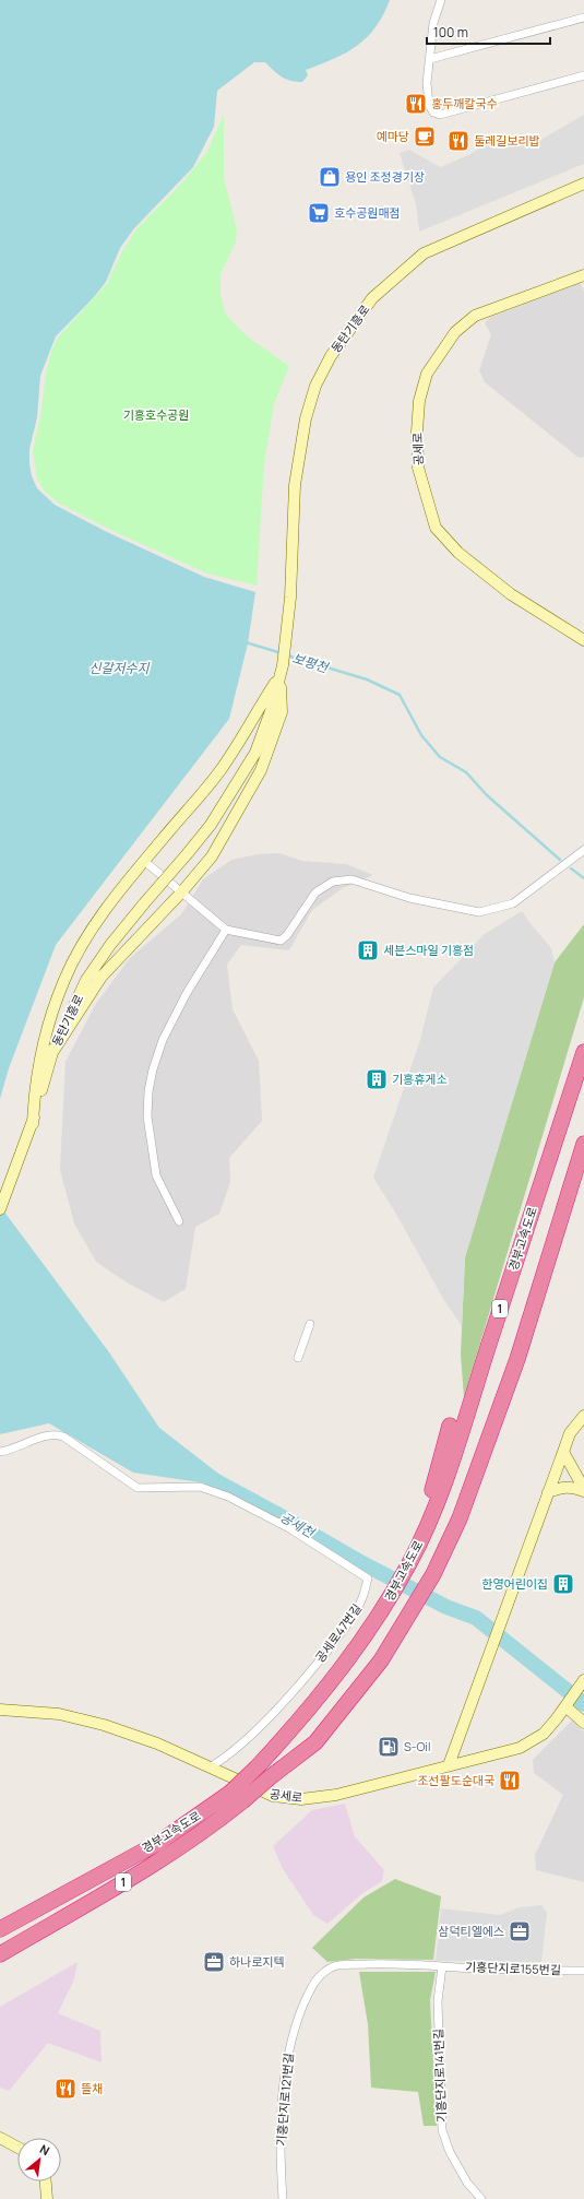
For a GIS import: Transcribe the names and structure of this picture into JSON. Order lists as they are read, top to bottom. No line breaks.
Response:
{"streets":{"highway":["경부고속도로","1"],"main road":["동탄기흥로","공세로"],"street":["공세로47번길","기흥단지로155번길","기흥단지로141번길","기흥단지로121번길"]},"crossings":[["공세로","공세로47번길"],["기흥단지로155번길","기흥단지로141번길"],["기흥단지로155번길","기흥단지로121번길"],["기흥단지로141번길","기흥단지로121번길"]],"water":["보평천","신갈저수지","공세천"],"parks":["기흥호수공원"],"places":{"restaurant":["홍두깨칼국수","둘레길보리밥","조선팔도순대국","뜰채"],"cafe":["예마당"],"shop":["용인 조정경기장"],"supermarket":["호수공원매점"],"building":["세븐스마일 기흥점","기흥휴게소","한영어린이집"],"fuel station":["S-Oil"],"office":["삼덕티엘에스","하나로지텍"]},"scale_bar":"100 m","north":"top right"}
